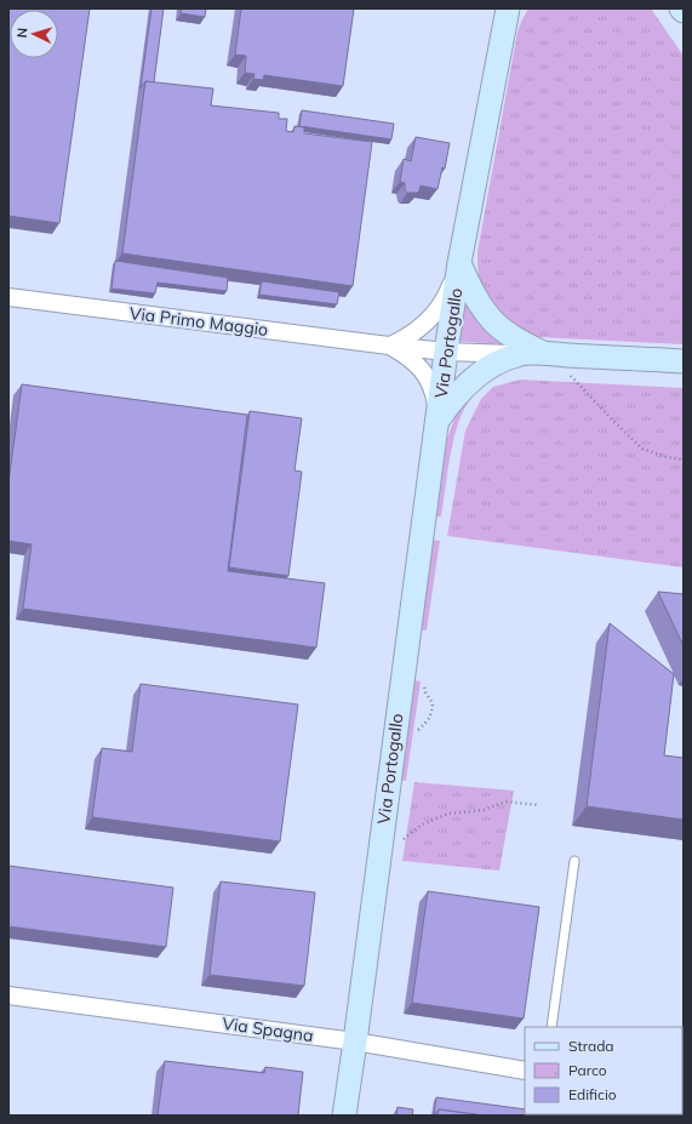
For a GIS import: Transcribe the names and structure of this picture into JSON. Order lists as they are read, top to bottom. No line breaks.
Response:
{"streets":{"main road":["Via Portogallo"],"street":["Via Primo Maggio","Via Spagna"]},"crossings":[["Via Primo Maggio","Via Portogallo"],["Via Portogallo","Via Spagna"]],"legend":["Strada","Parco","Edificio"],"north":"left"}
